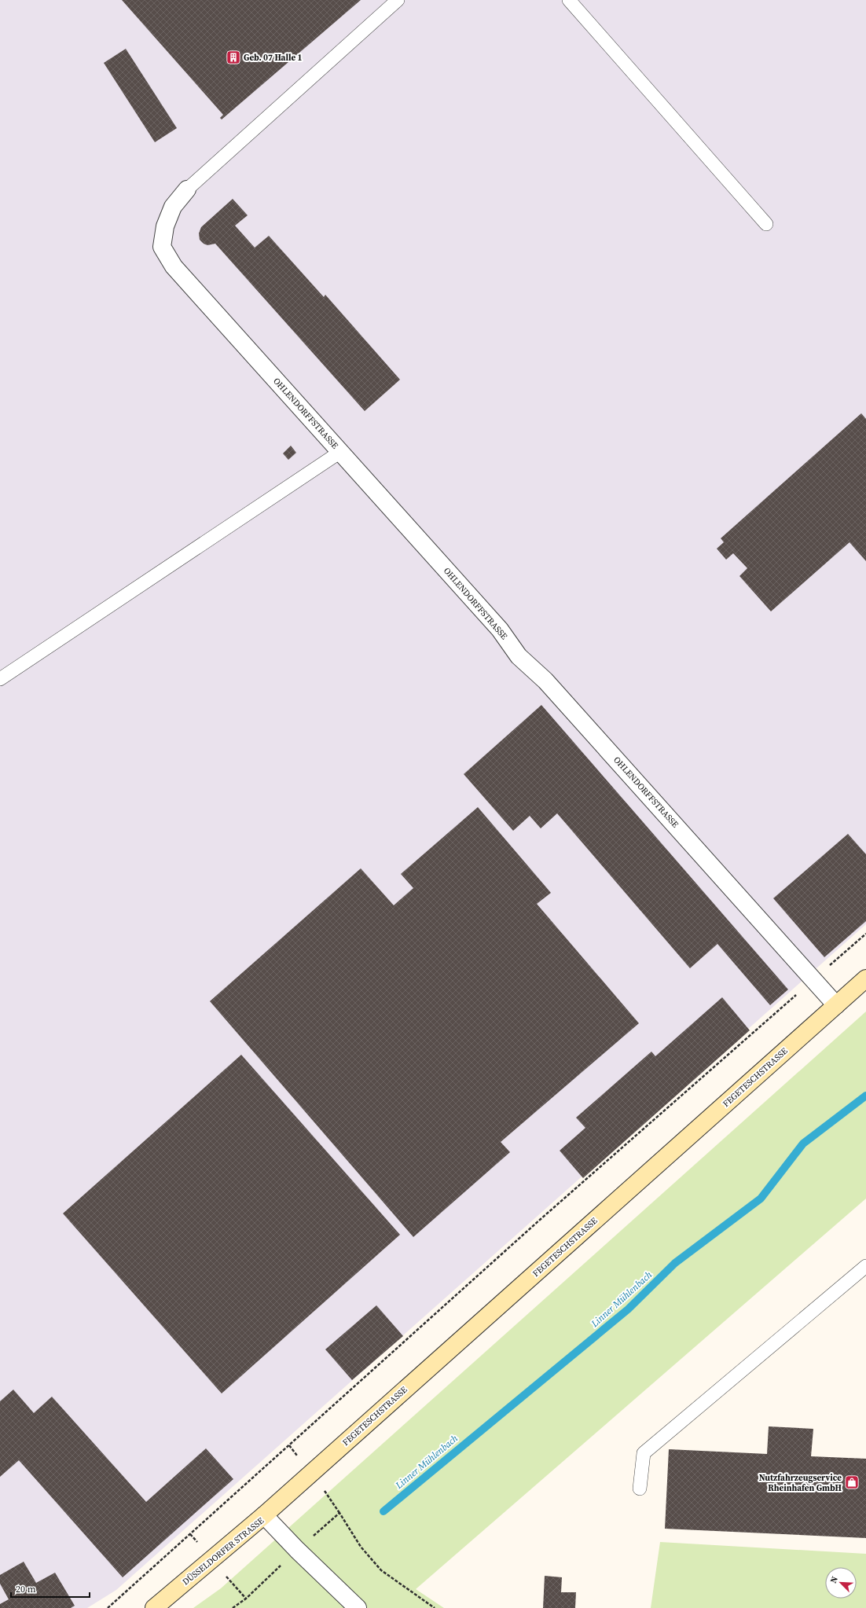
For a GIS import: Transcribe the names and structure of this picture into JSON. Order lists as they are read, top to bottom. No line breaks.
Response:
{"streets":{"main road":["FEGETESCHSTRASSE","DÜSSELDORFER STRASSE"],"street":["OHLENDORFFSTRASSE"]},"crossings":[["OHLENDORFFSTRASSE","FEGETESCHSTRASSE"],["FEGETESCHSTRASSE","DÜSSELDORFER STRASSE"]],"water":["Linner Mühlenbach"],"places":{"building":["Geb. 07 Halle 1"],"shop":["Nutzfahrzeugservice Rheinhafen GmbH"]},"scale_bar":"20 m","north":"top left"}
